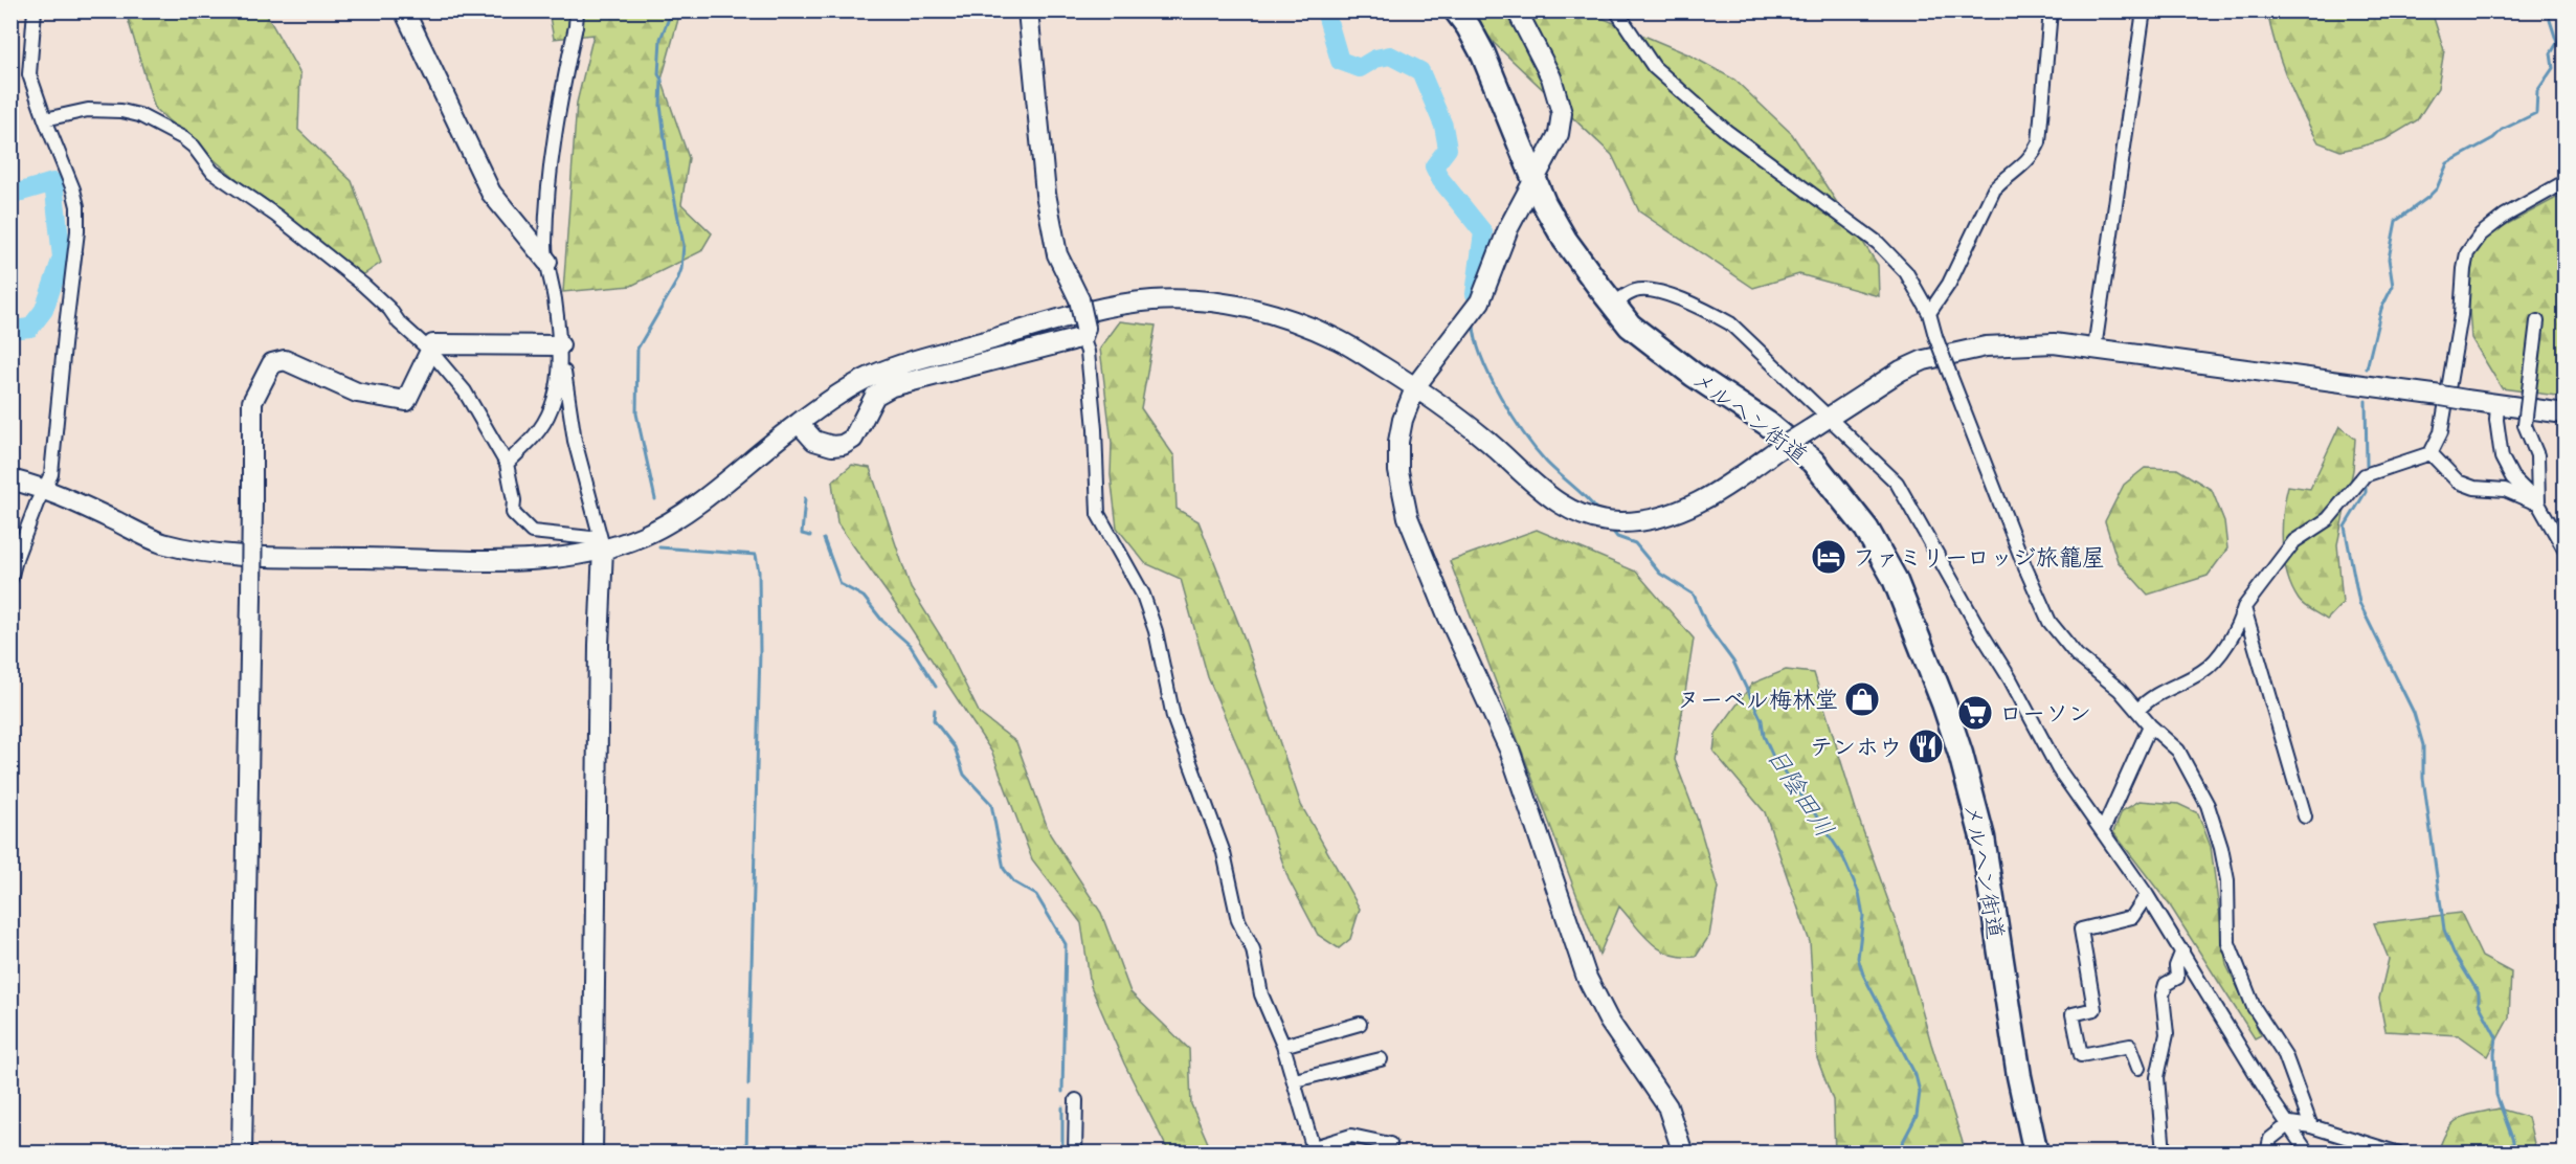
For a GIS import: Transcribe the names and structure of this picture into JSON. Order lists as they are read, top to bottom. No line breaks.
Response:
{"streets":{"highway":["メルヘン街道"]},"water":["日陰田川"],"places":{"hotel":["ファミリーロッジ旅籠屋"],"shop":["ヌーベル梅林堂"],"supermarket":["ローソン"],"restaurant":["テンホウ"]}}
